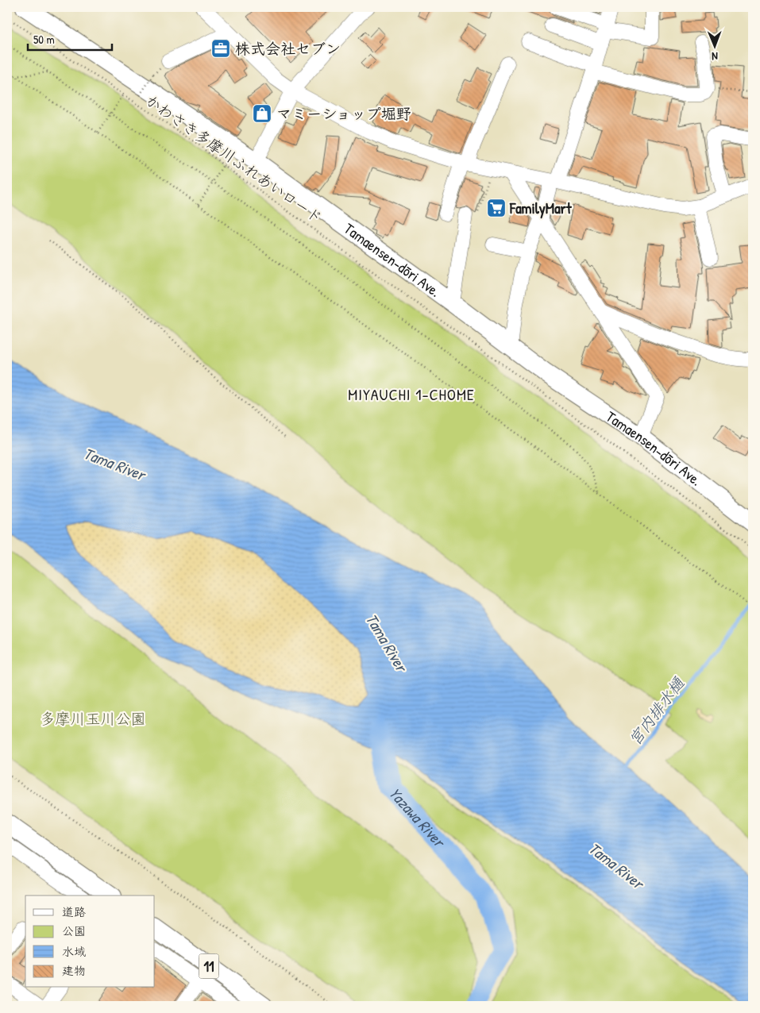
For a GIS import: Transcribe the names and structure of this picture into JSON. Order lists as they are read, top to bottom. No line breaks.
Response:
{"streets":{"main road":["Tamaensen-dōri Ave.","11"],"path":["かわさき多摩川ふれあいロード"]},"districts":["MIYAUCHI 1-CHOME"],"water":["Tama River","宮内排水樋","Yazawa River"],"parks":["多摩川玉川公園"],"places":{"office":["株式会社セブン"],"shop":["マミーショップ堀野"],"supermarket":["FamilyMart"]},"legend":["道路","公園","水域","建物"],"scale_bar":"50 m","north":"bottom"}
